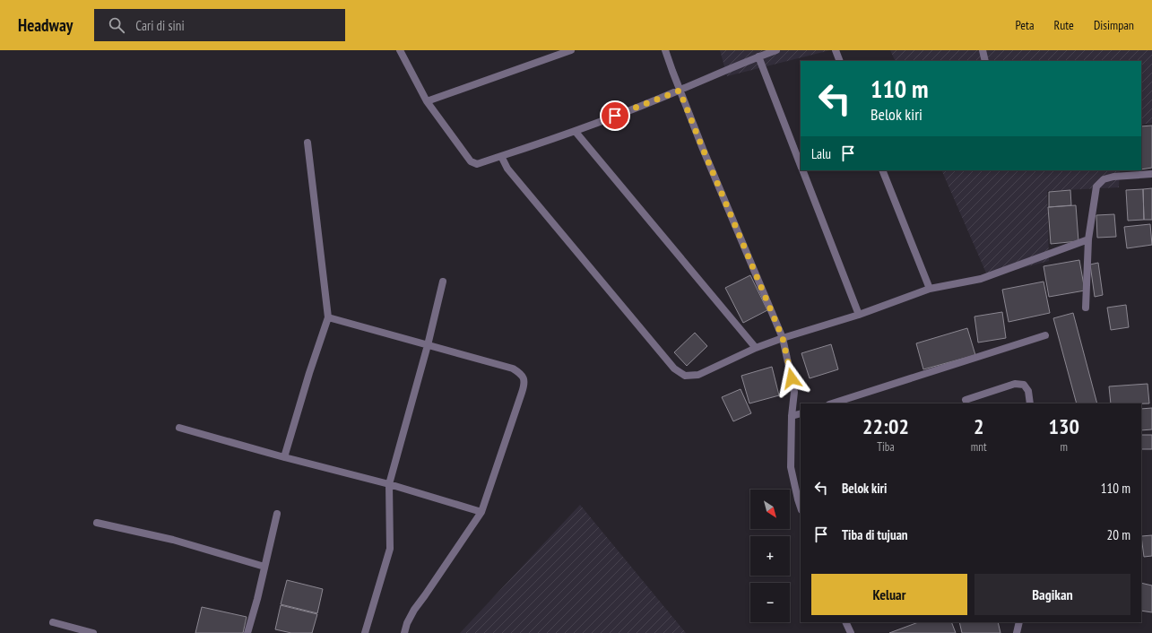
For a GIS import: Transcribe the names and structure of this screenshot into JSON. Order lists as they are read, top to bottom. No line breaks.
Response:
{"north":"bottom right","page":{"header":"Headway","search":"Cari di sini","nav":["Peta","Rute","Disimpan"],"turn":["110 m","Belok kiri"],"then":"Lalu","eta":["22:02","Tiba","2","mnt","130","m"],"list":[{"name":"Belok kiri","value":"110 m"},{"name":"Tiba di tujuan","value":"20 m"}],"map_buttons":["+","−"],"buttons":["Keluar","Bagikan"]}}
